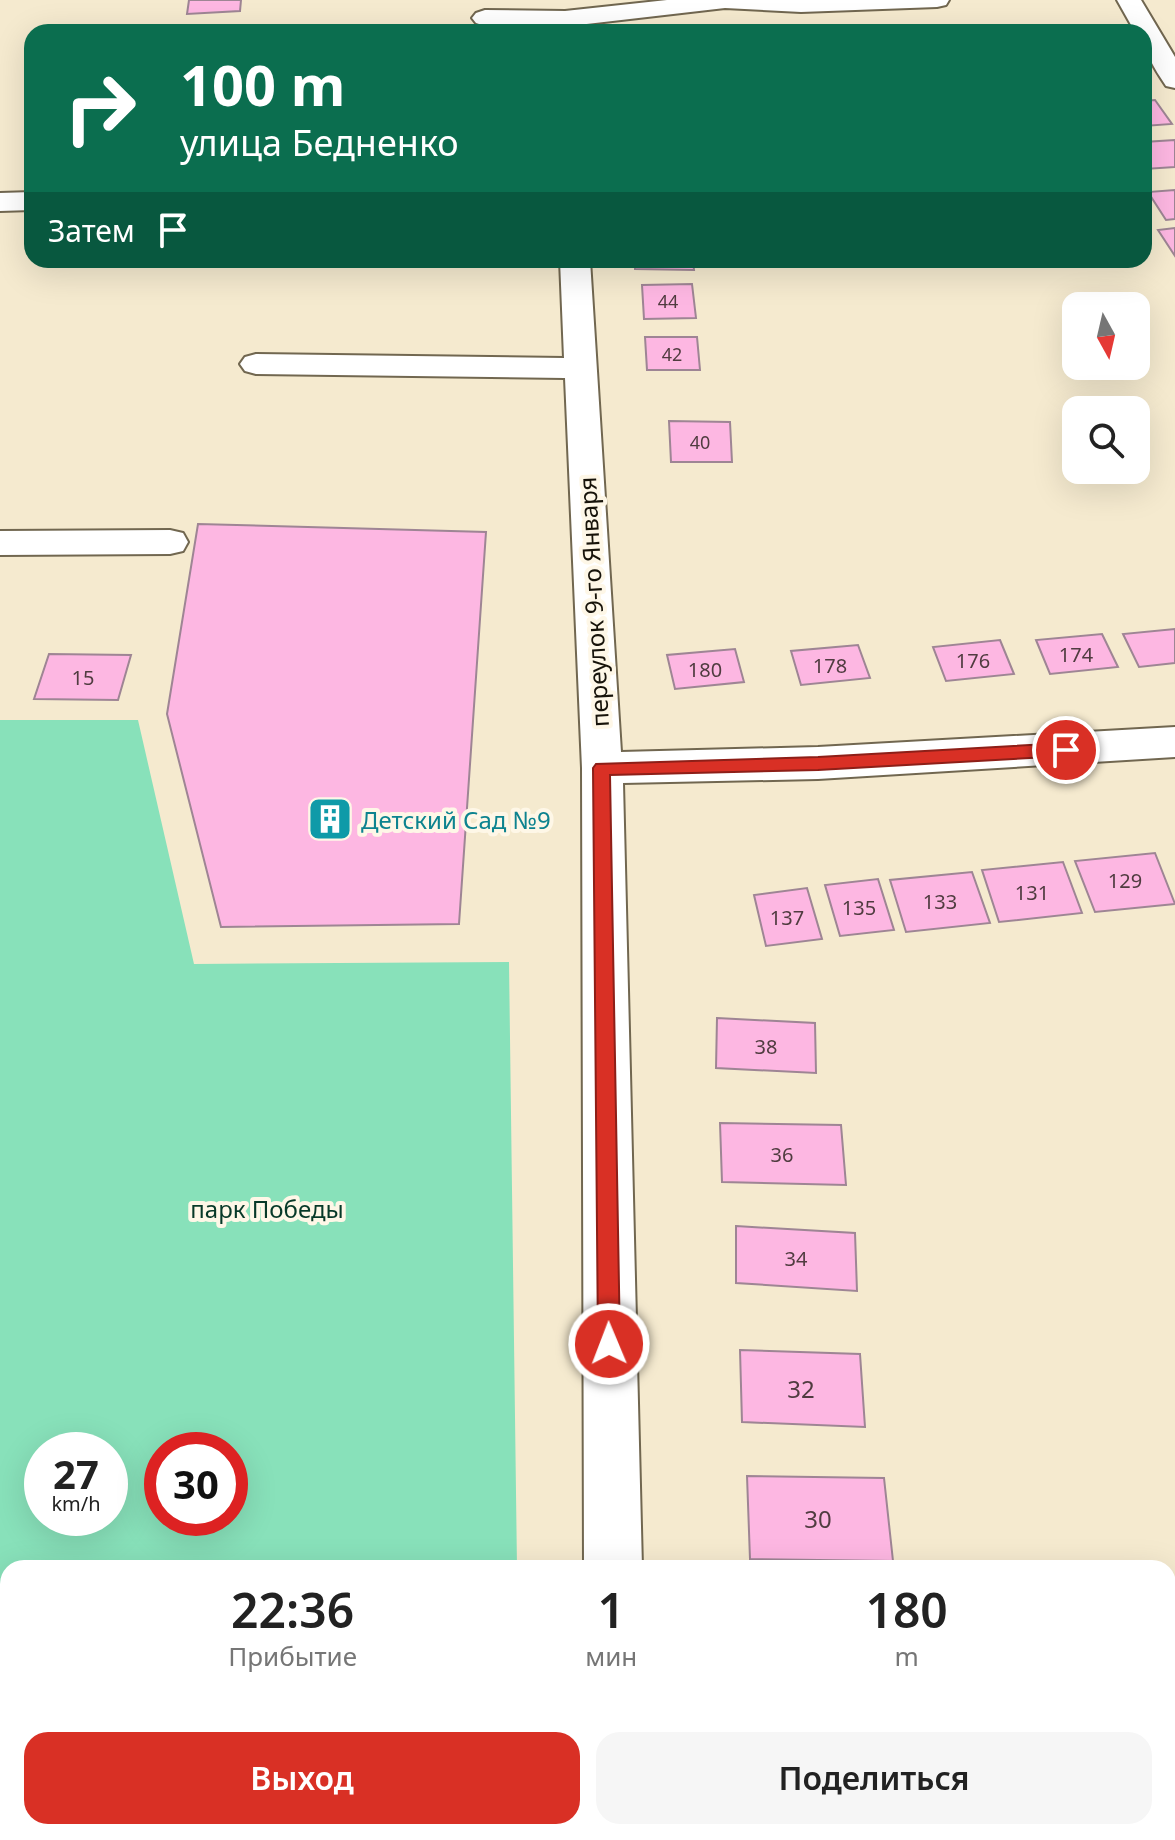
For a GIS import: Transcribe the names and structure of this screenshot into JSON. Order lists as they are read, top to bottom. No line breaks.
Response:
{"streets":{"street":["переулок 9-го Января"]},"parks":["парк Победы"],"places":{"building":["Детский Сад №9"]},"house_numbers":["44","42","40","174","176","178","180","15","129","131","133","135","137","38","36","34","32","30"],"north":"bottom","page":{"turn":["100 m","улица Бедненко"],"then":"Затем","speed":"27 km/h","limit":"30","eta":["22:36","Прибытие","1","мин","180","m"],"buttons":["Выход","Поделиться"]}}
